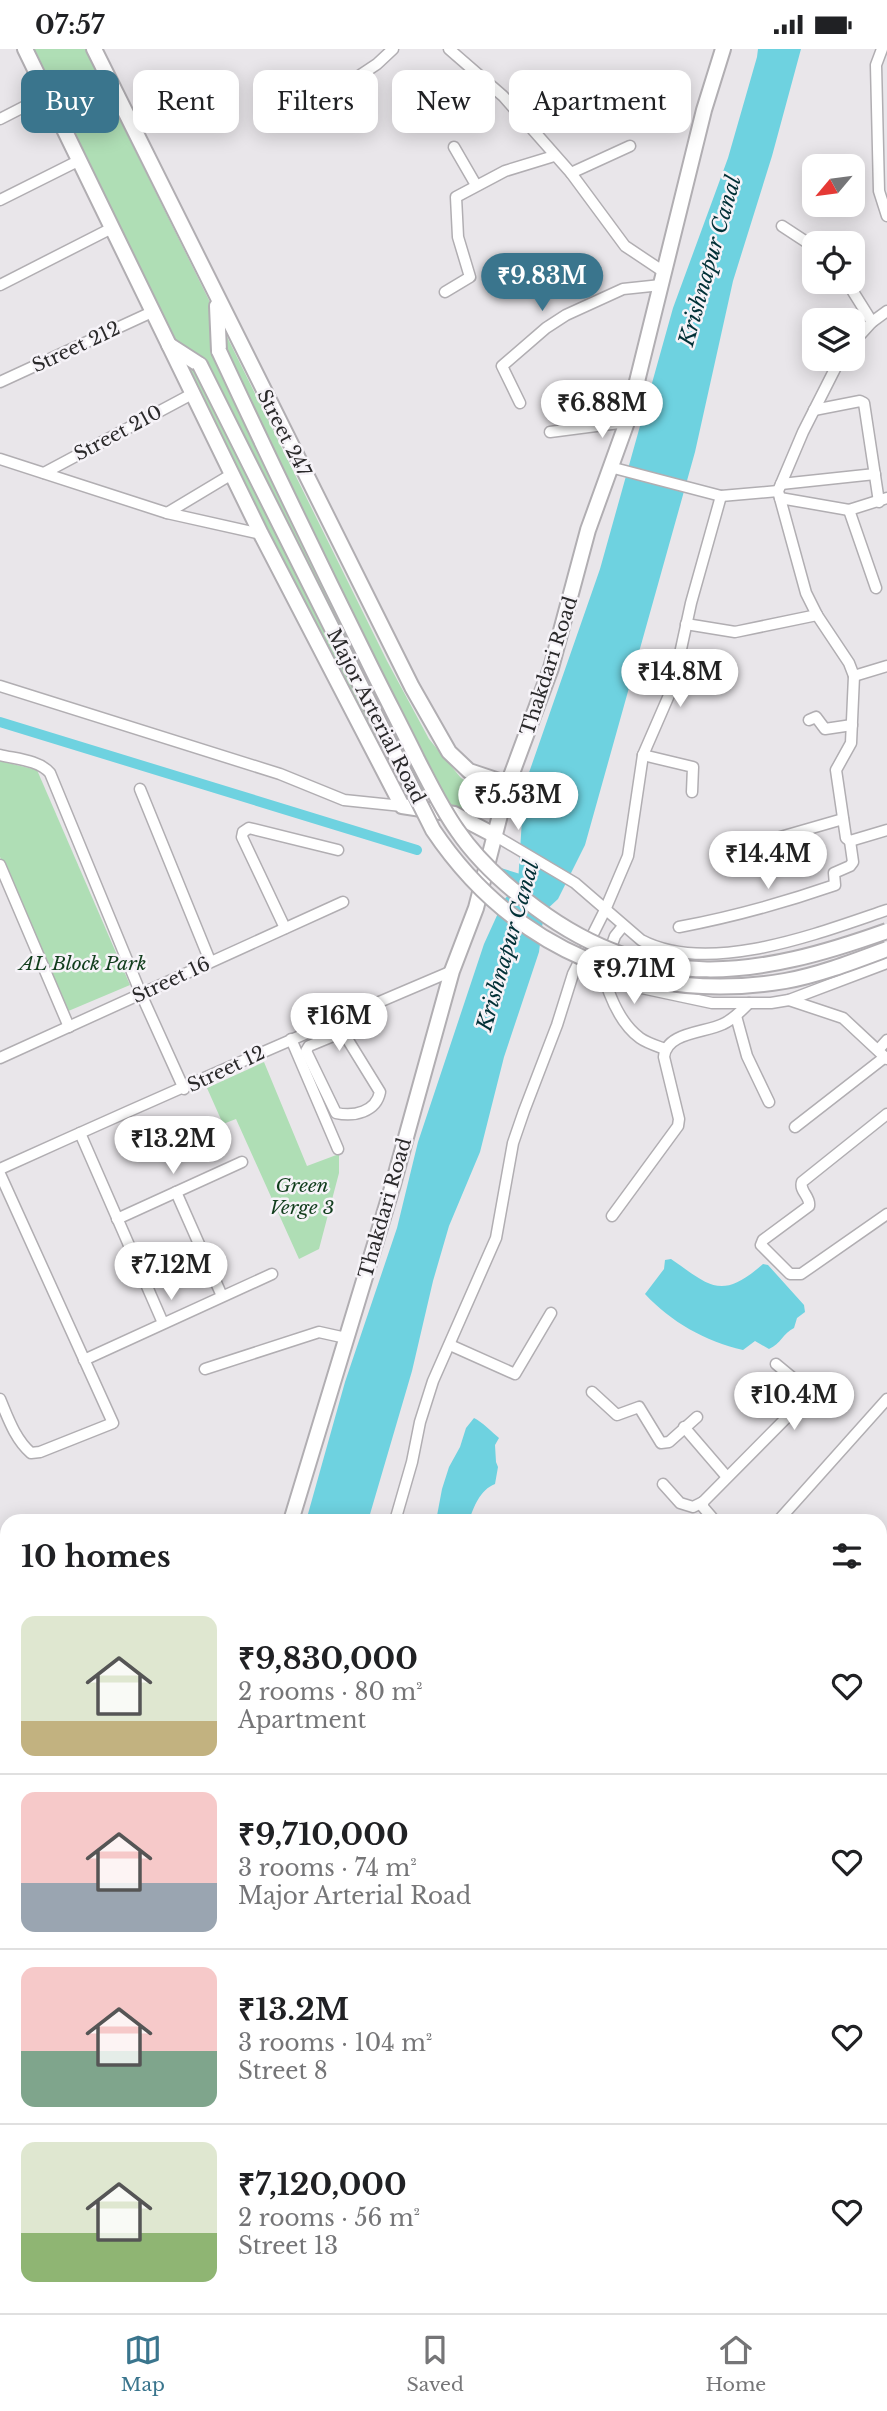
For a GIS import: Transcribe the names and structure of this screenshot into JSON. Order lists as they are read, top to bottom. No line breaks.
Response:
{"streets":{"street":["Street 212","Street 210","Street 247","Thakdari Road","Major Arterial Road","Street 16","Street 12"]},"crossings":[["Street 247","Thakdari Road"],["Street 247","Major Arterial Road"],["Thakdari Road","Street 12"]],"water":["Krishnapur Canal"],"parks":["AL Block Park","Green Verge 3"],"north":"bottom left","page":{"status":"07:57","chip":["Buy","Rent","Filters","New","Apartment"],"price":["₹9.83M","₹6.88M","₹14.8M","₹5.53M","₹14.4M","₹9.71M","₹16M","₹13.2M","₹7.12M","₹10.4M"],"heading":"10 homes","list":[{"name":"₹9,830,000","note":"2 rooms · 80 m² · Apartment"},{"name":"₹9,710,000","note":"3 rooms · 74 m² · Major Arterial Road"},{"name":"₹13.2M","note":"3 rooms · 104 m² · Street 8"},{"name":"₹7,120,000","note":"2 rooms · 56 m² · Street 13"}],"tabs":["Map","Saved","Home"]}}
